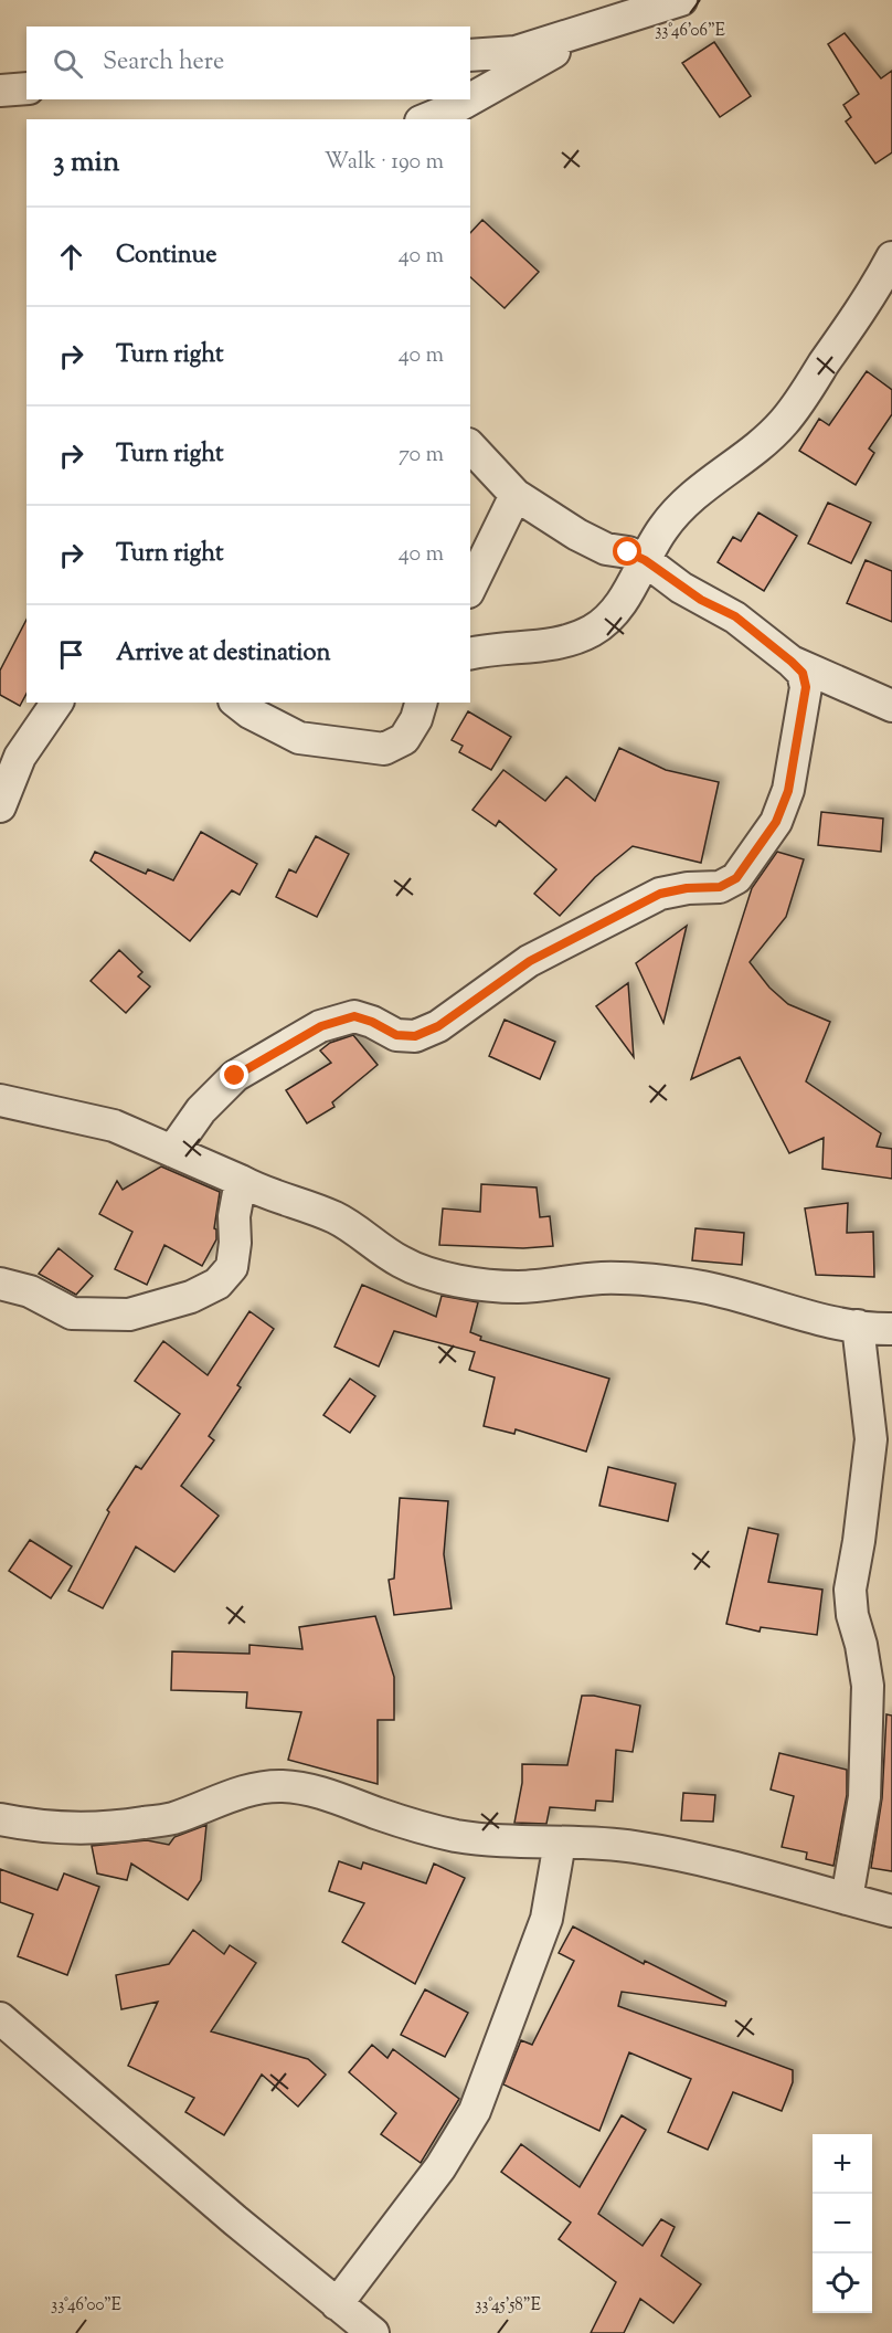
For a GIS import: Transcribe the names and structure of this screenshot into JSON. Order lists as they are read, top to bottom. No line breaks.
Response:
{"page":{"search":"Search here","heading":["3 min","Walk · 190 m"],"list":[["Continue","40 m"],["Turn right","40 m"],["Turn right","70 m"],["Turn right","40 m"],"Arrive at destination"],"map_buttons":["+","−"]},"coordinates":["33°46'06\"E","33°46'00\"E","33°45'58\"E"]}
